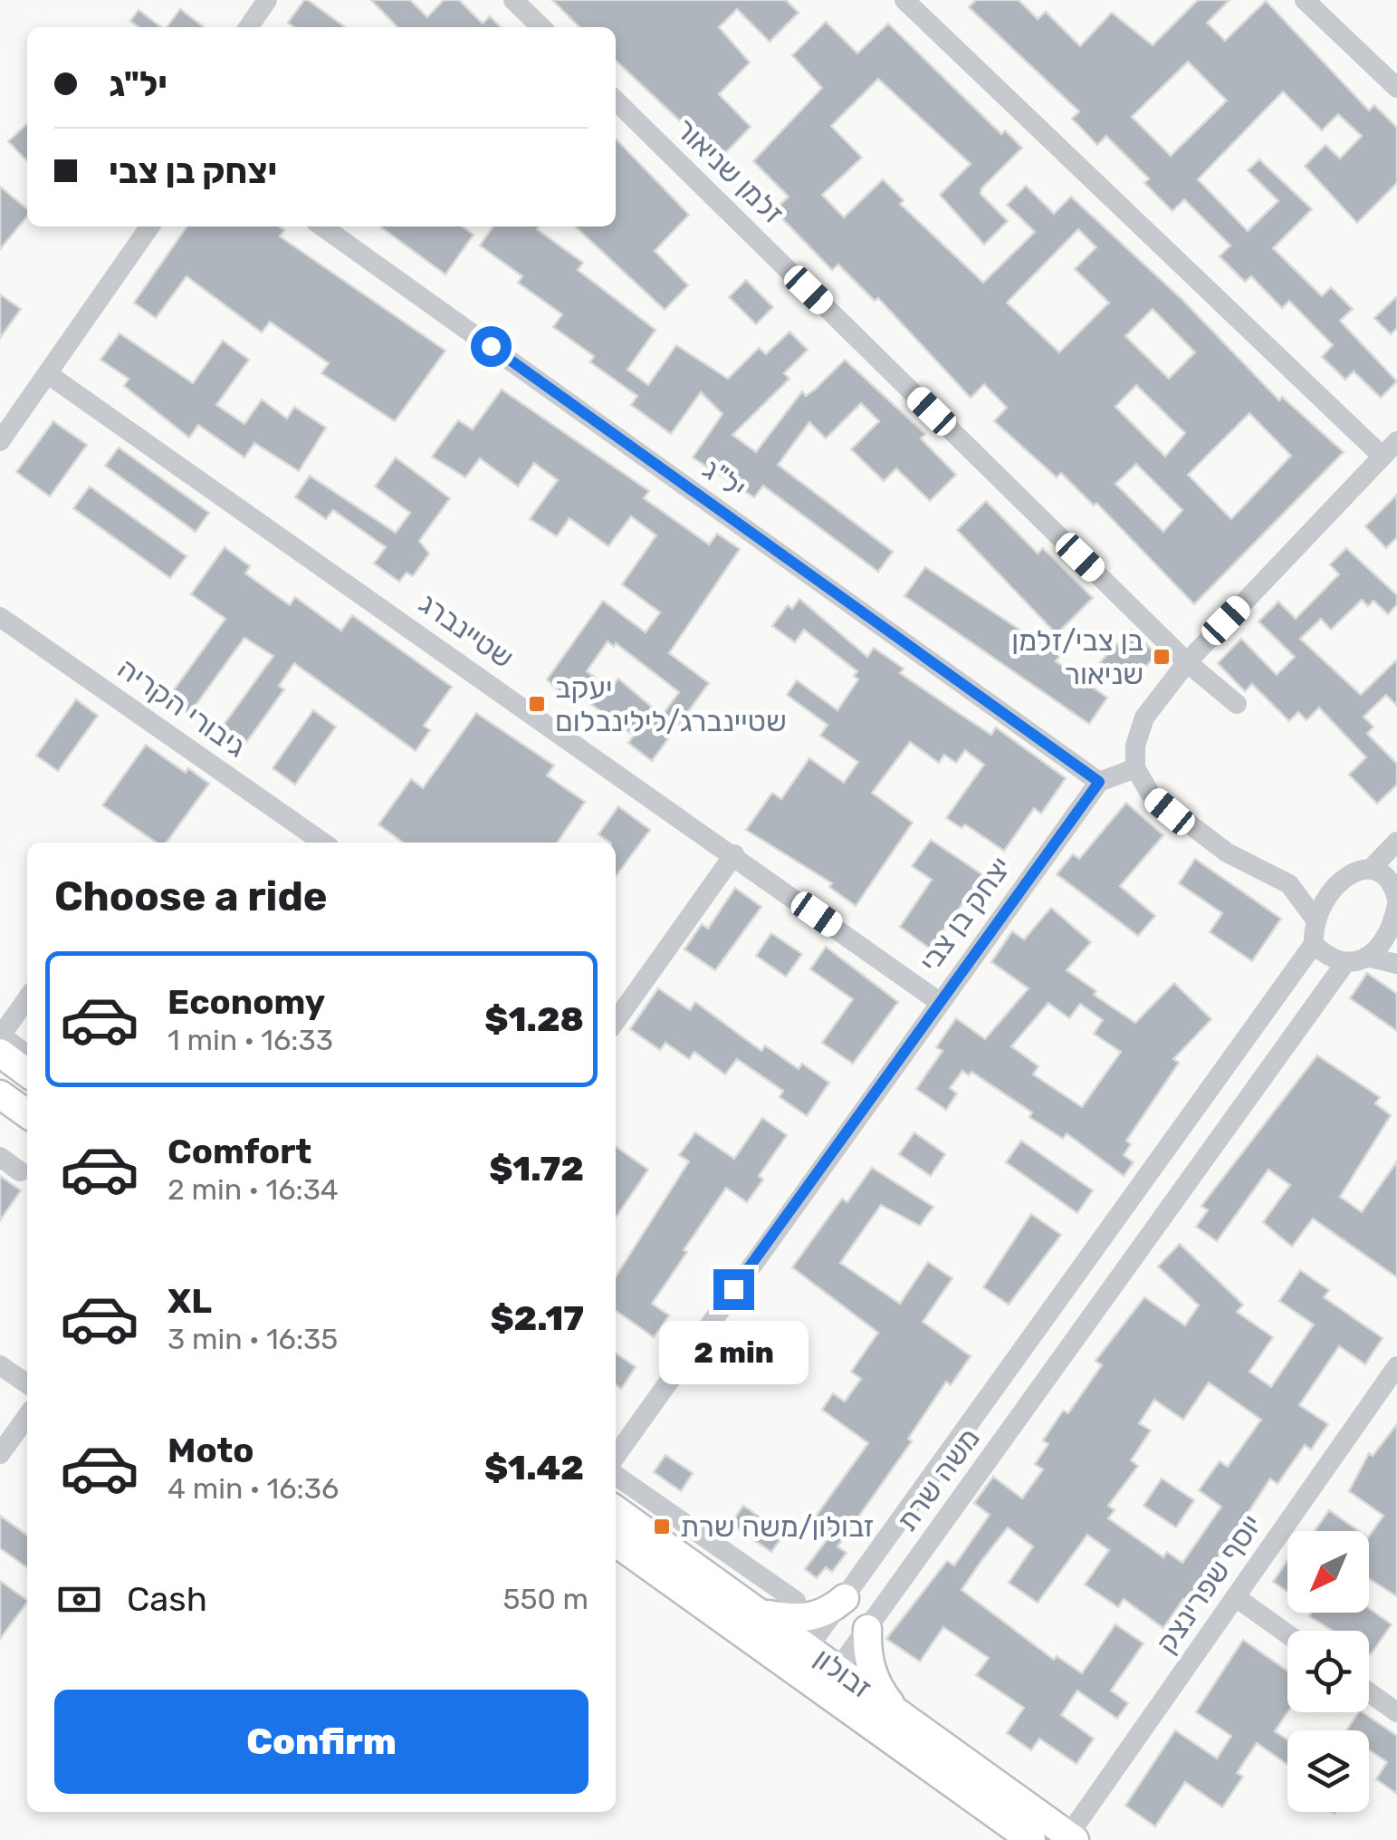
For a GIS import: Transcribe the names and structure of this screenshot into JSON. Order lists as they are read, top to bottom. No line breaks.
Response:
{"streets":{"main road":["זבולון"],"street":["זלמן שניאור","יל\"ג","שטיינברג","גיבורי הקריה","יצחק בן צבי","משה שרת","יוסף שפרינצק"]},"crossings":[["יל\"ג","יצחק בן צבי"],["שטיינברג","יצחק בן צבי"],["משה שרת","זבולון"],["יוסף שפרינצק","זבולון"]],"places":{"transit":["בן צבי/זלמן שניאור","יעקב שטיינברג/לילינבלום","זבולון/משה שרת"]},"north":"bottom left","page":{"banner":["יל\"ג","יצחק בן צבי"],"heading":"Choose a ride","list":[{"name":"Economy","note":"1 min · 16:33","value":"$1.28"},{"name":"Comfort","note":"2 min · 16:34","value":"$1.72"},{"name":"XL","note":"3 min · 16:35","value":"$2.17"},{"name":"Moto","note":"4 min · 16:36","value":"$1.42"}],"bubble":"2 min","pay":["Cash","550 m"],"buttons":"Confirm"}}
